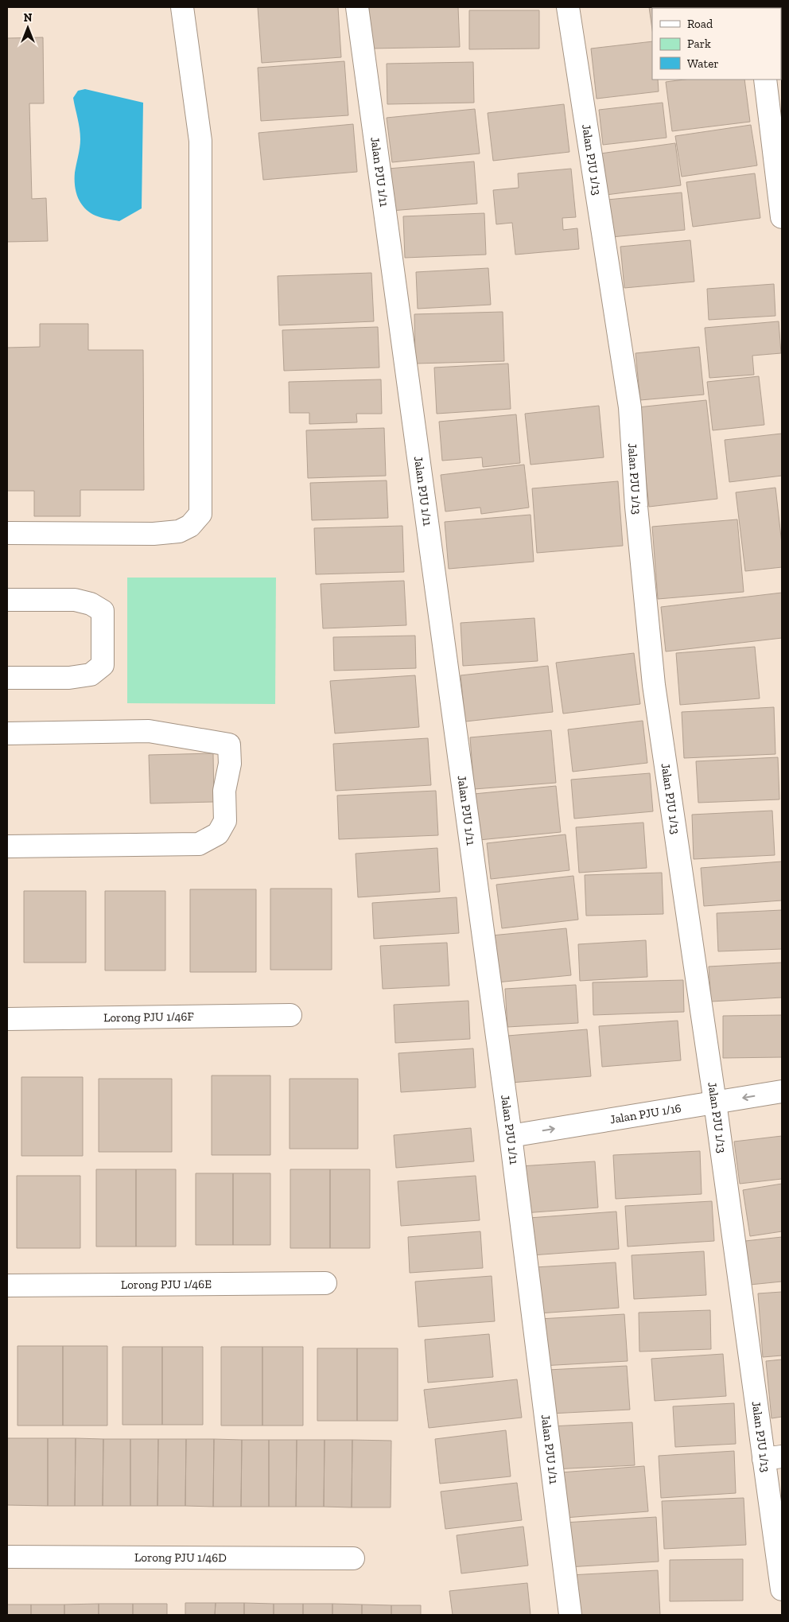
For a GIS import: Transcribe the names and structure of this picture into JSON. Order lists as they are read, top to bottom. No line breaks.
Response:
{"streets":{"street":["Jalan PJU 1/13","Jalan PJU 1/11","Lorong PJU 1/46F","Jalan PJU 1/16","Lorong PJU 1/46E","Lorong PJU 1/46D"]},"crossings":[["Jalan PJU 1/13","Jalan PJU 1/16"],["Jalan PJU 1/11","Jalan PJU 1/16"]],"legend":["Road","Park","Water"],"north":"top"}
